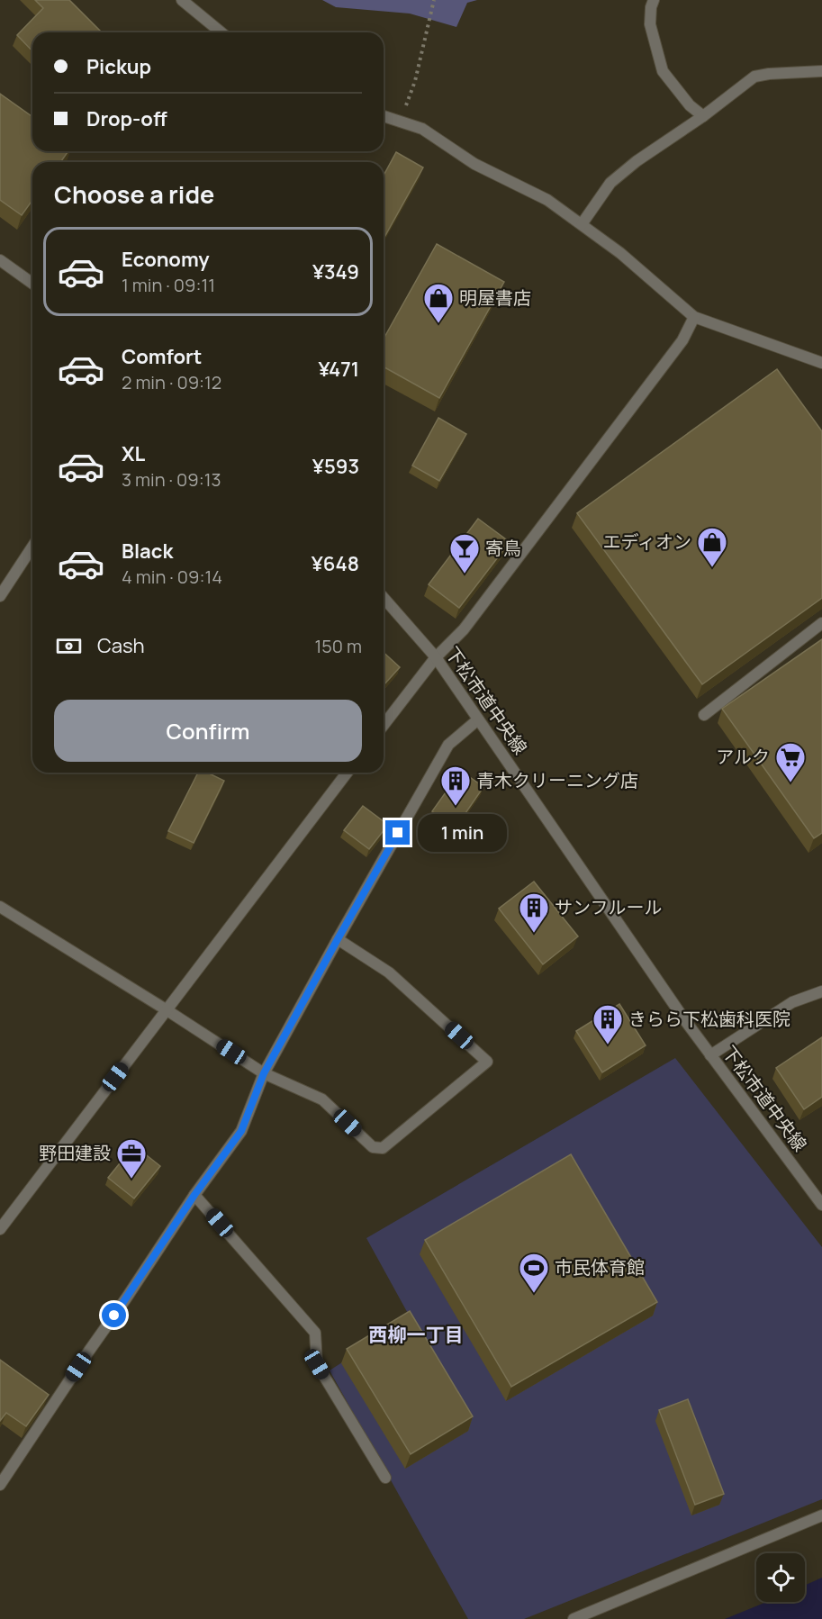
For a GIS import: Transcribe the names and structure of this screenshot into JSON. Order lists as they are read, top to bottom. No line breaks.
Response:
{"streets":{"street":["下松市道中央線"]},"districts":["西柳一丁目"],"places":{"shop":["明屋書店","エディオン"],"bar":["寄鳥"],"supermarket":["アルク"],"building":["青木クリーニング店","サンフルール","きらら下松歯科医院"],"office":["野田建設"],"sports":["市民体育館"]},"page":{"banner":["Pickup","Drop-off"],"heading":"Choose a ride","list":[{"name":"Economy","note":"1 min · 09:11","value":"¥349"},{"name":"Comfort","note":"2 min · 09:12","value":"¥471"},{"name":"XL","note":"3 min · 09:13","value":"¥593"},{"name":"Black","note":"4 min · 09:14","value":"¥648"}],"pay":["Cash","150 m"],"buttons":"Confirm","bubble":"1 min"}}
